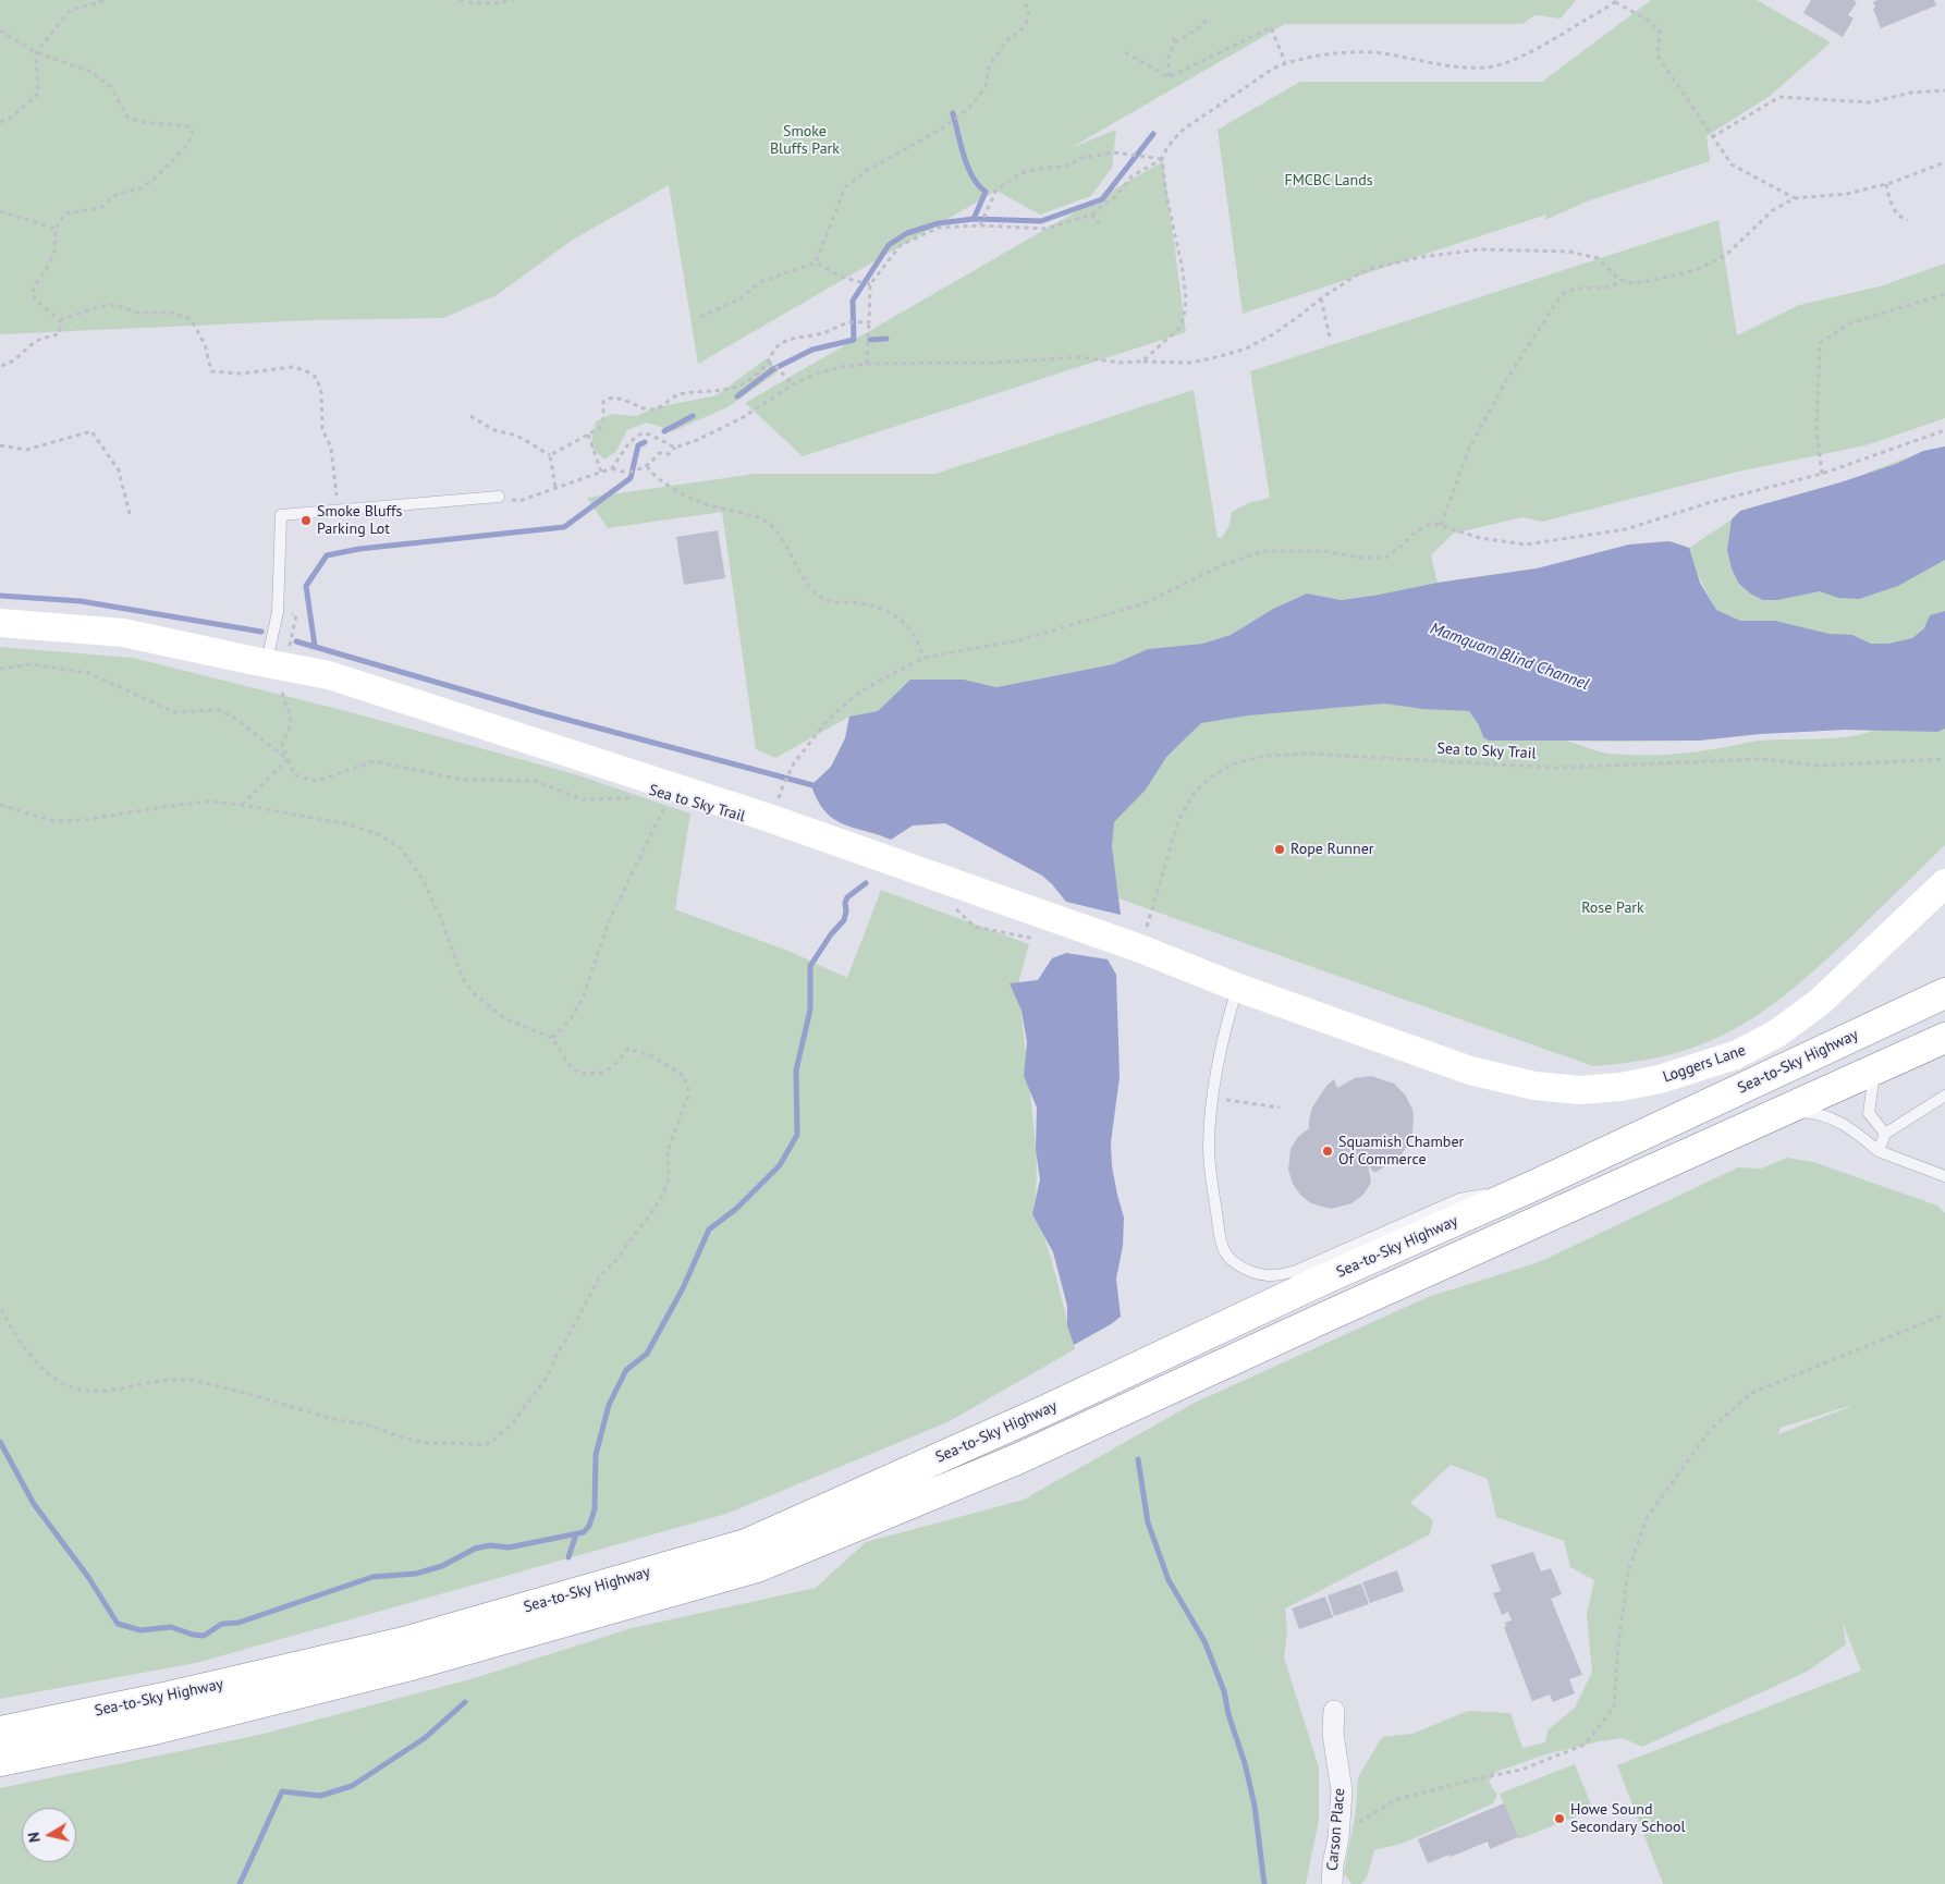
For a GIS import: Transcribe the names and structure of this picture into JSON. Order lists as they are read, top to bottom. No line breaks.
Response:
{"streets":{"highway":["Sea-to-Sky Highway"],"street":["Loggers Lane","Carson Place"],"path":["Sea to Sky Trail"]},"water":["Mamquam Blind Channel"],"parks":["Smoke Bluffs Park","FMCBC Lands","Rose Park"],"places":["Smoke Bluffs Parking Lot","Rope Runner","Squamish Chamber Of Commerce","Howe Sound Secondary School"],"north":"left"}
